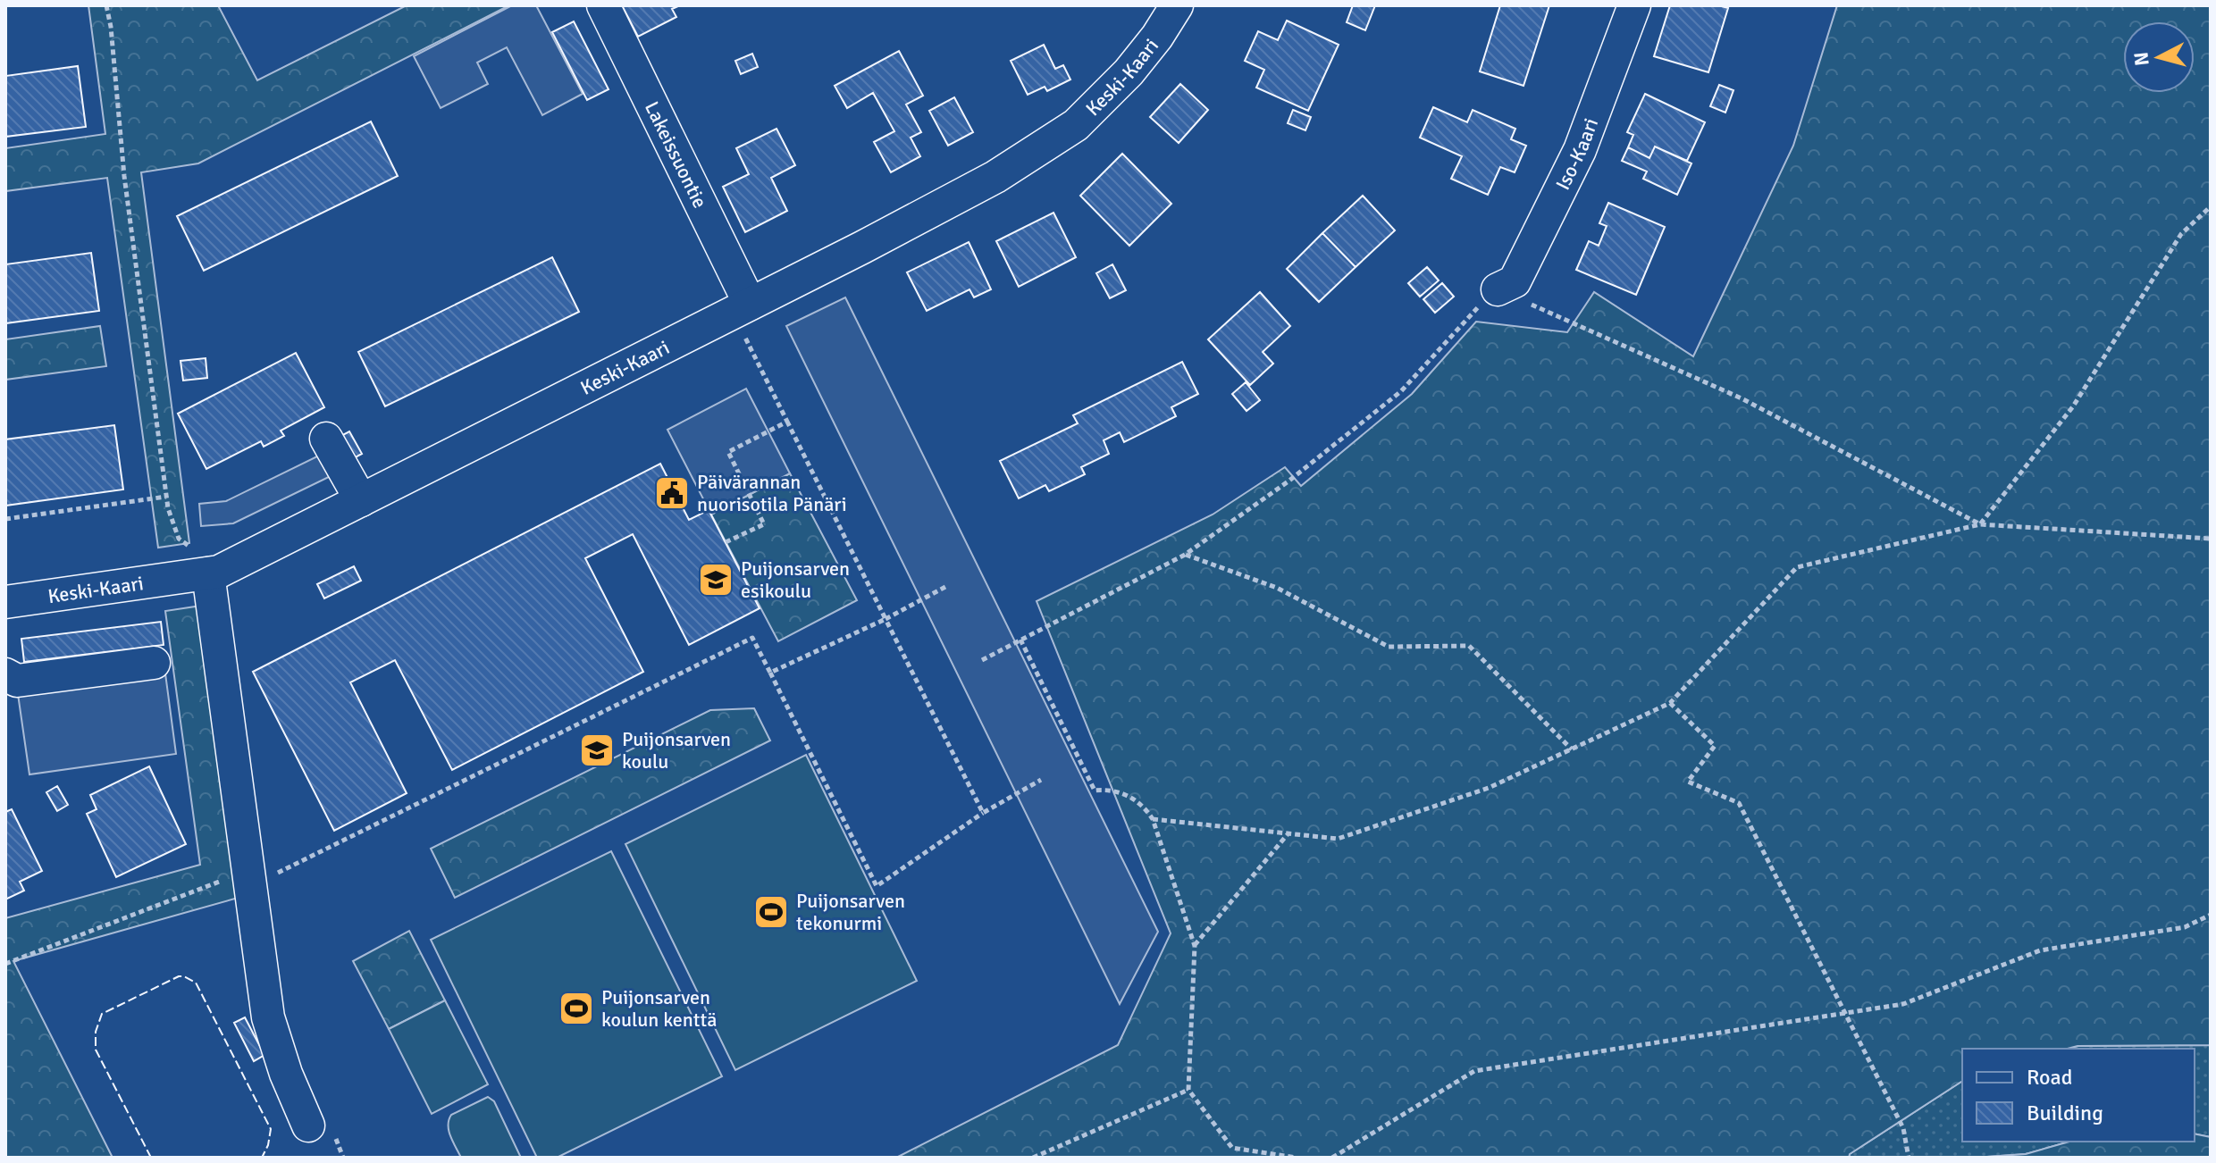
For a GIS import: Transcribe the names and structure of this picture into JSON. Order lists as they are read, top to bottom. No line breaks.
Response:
{"streets":{"street":["Keski-Kaari","Iso-Kaari","Lakeissuontie"]},"crossings":[["Keski-Kaari","Lakeissuontie"]],"places":{"public building":["Päivärannan nuorisotila Pänäri"],"school or university":["Puijonsarven esikoulu","Puijonsarven koulu"],"sports":["Puijonsarven tekonurmi","Puijonsarven koulun kenttä"]},"legend":["Road","Building"],"north":"left"}
